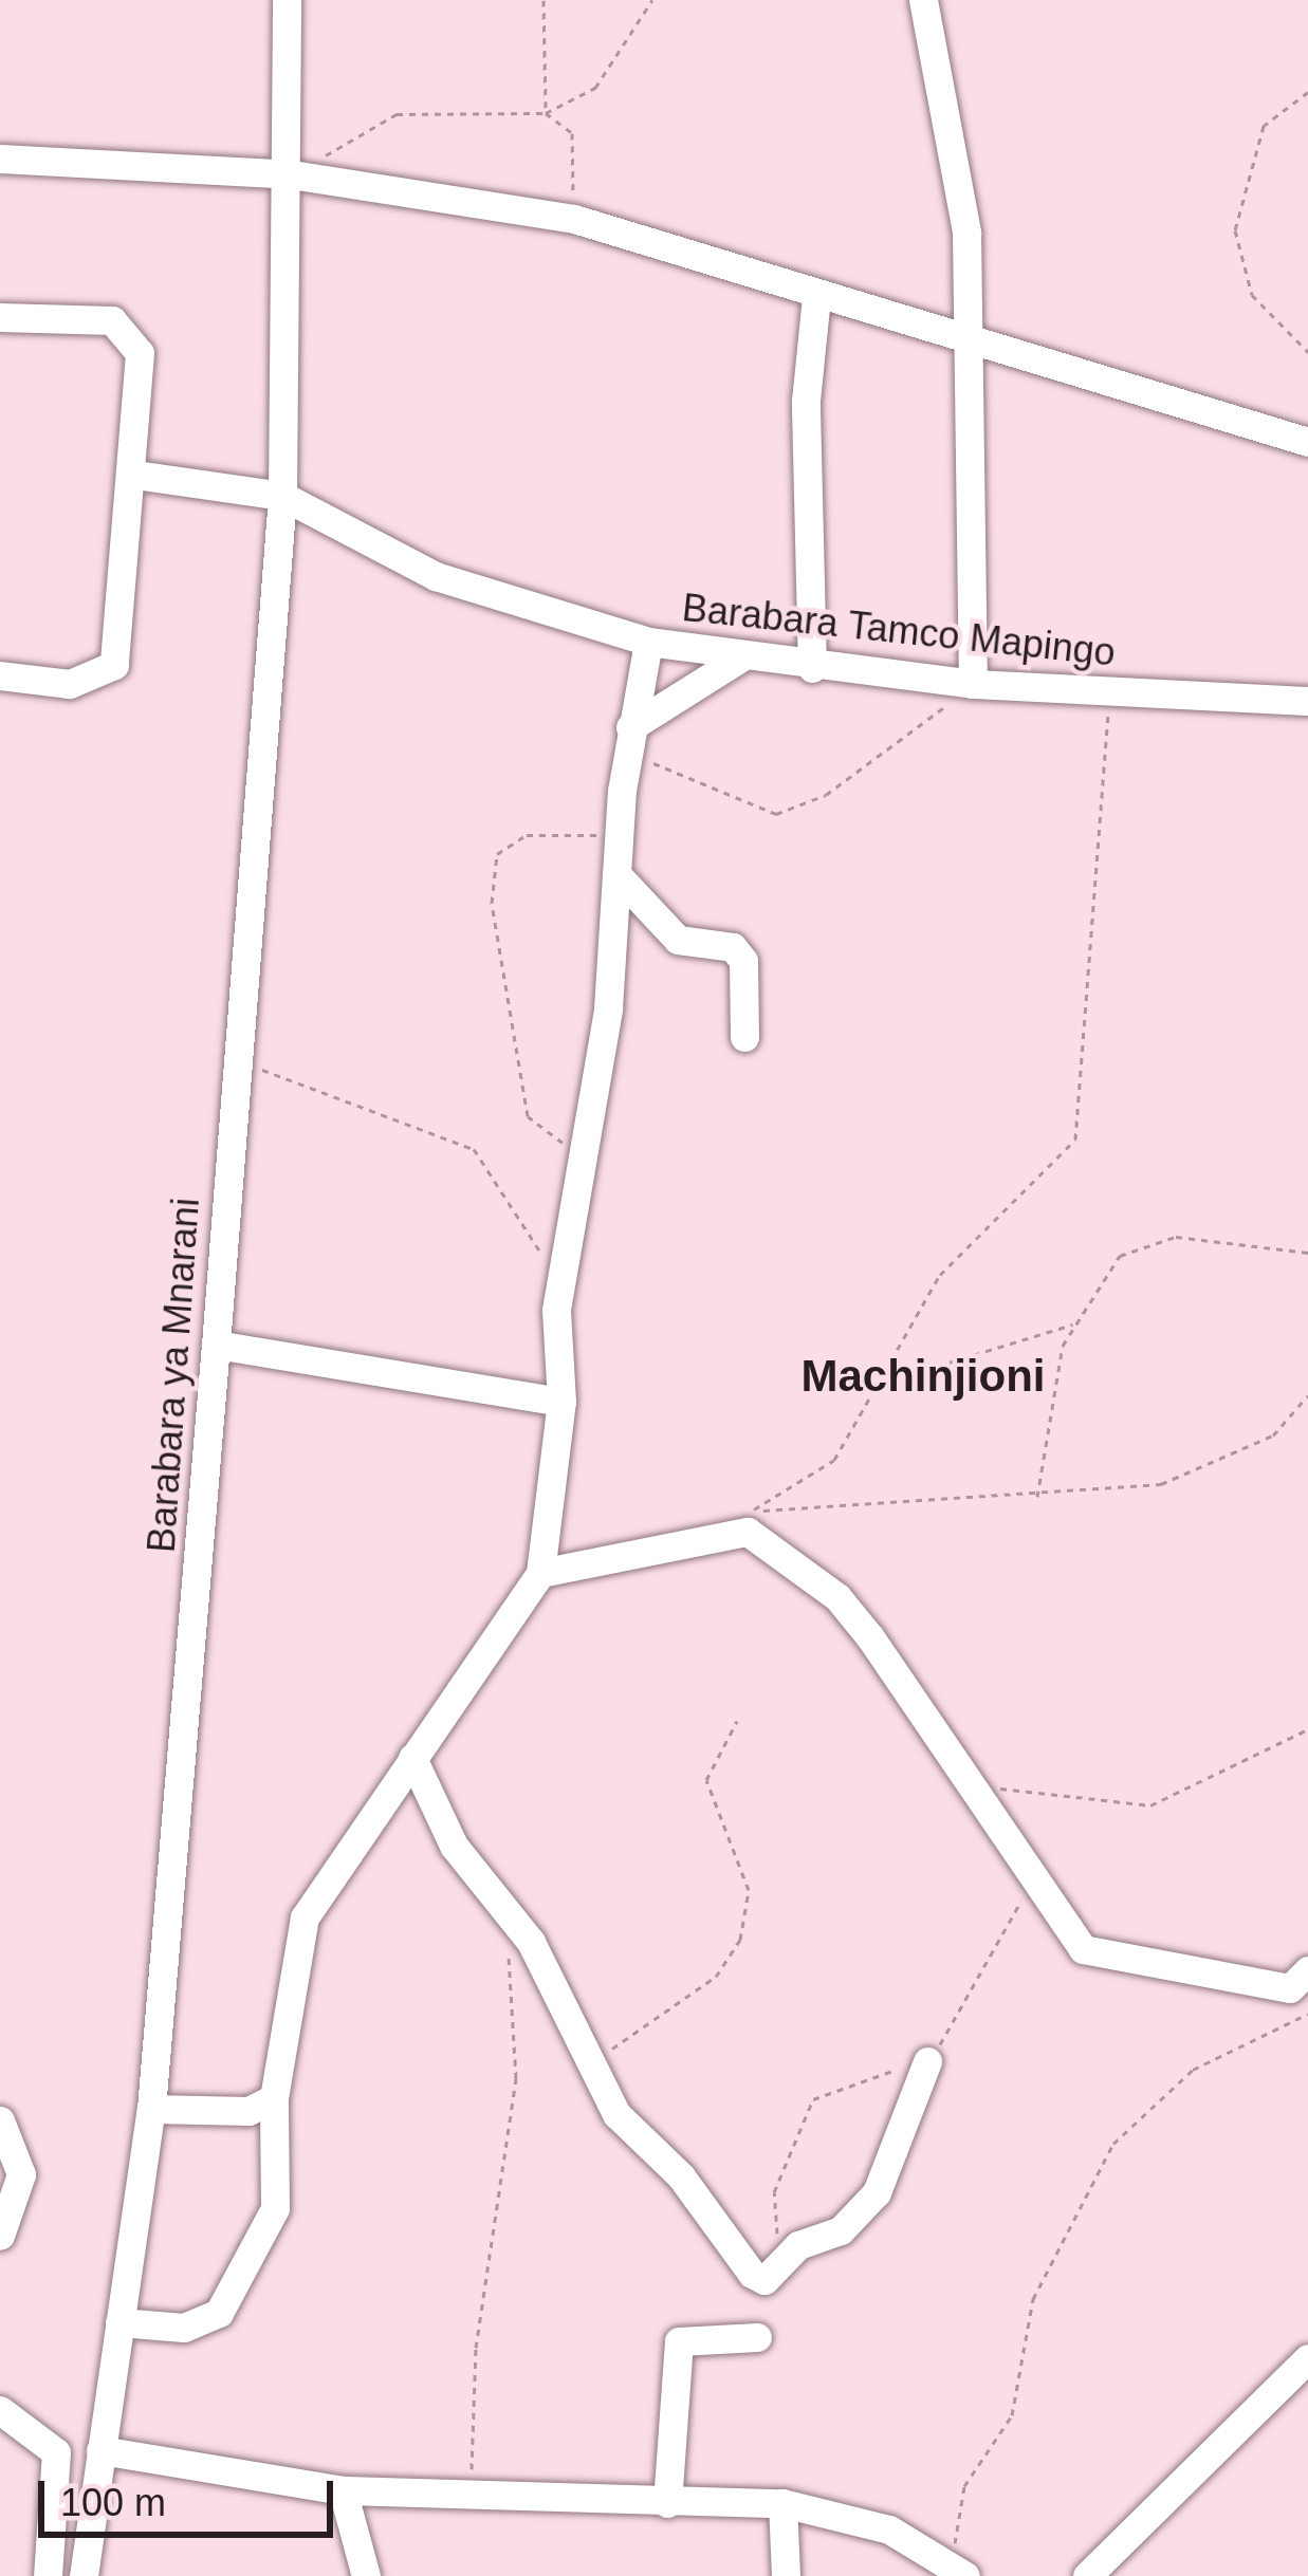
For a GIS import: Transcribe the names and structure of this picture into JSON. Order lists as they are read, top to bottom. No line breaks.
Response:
{"streets":{"street":["Barabara Tamco Mapingo","Barabara ya Mnarani"]},"crossings":[["Barabara Tamco Mapingo","Barabara ya Mnarani"]],"districts":["Machinjioni"],"scale_bar":"100 m"}
